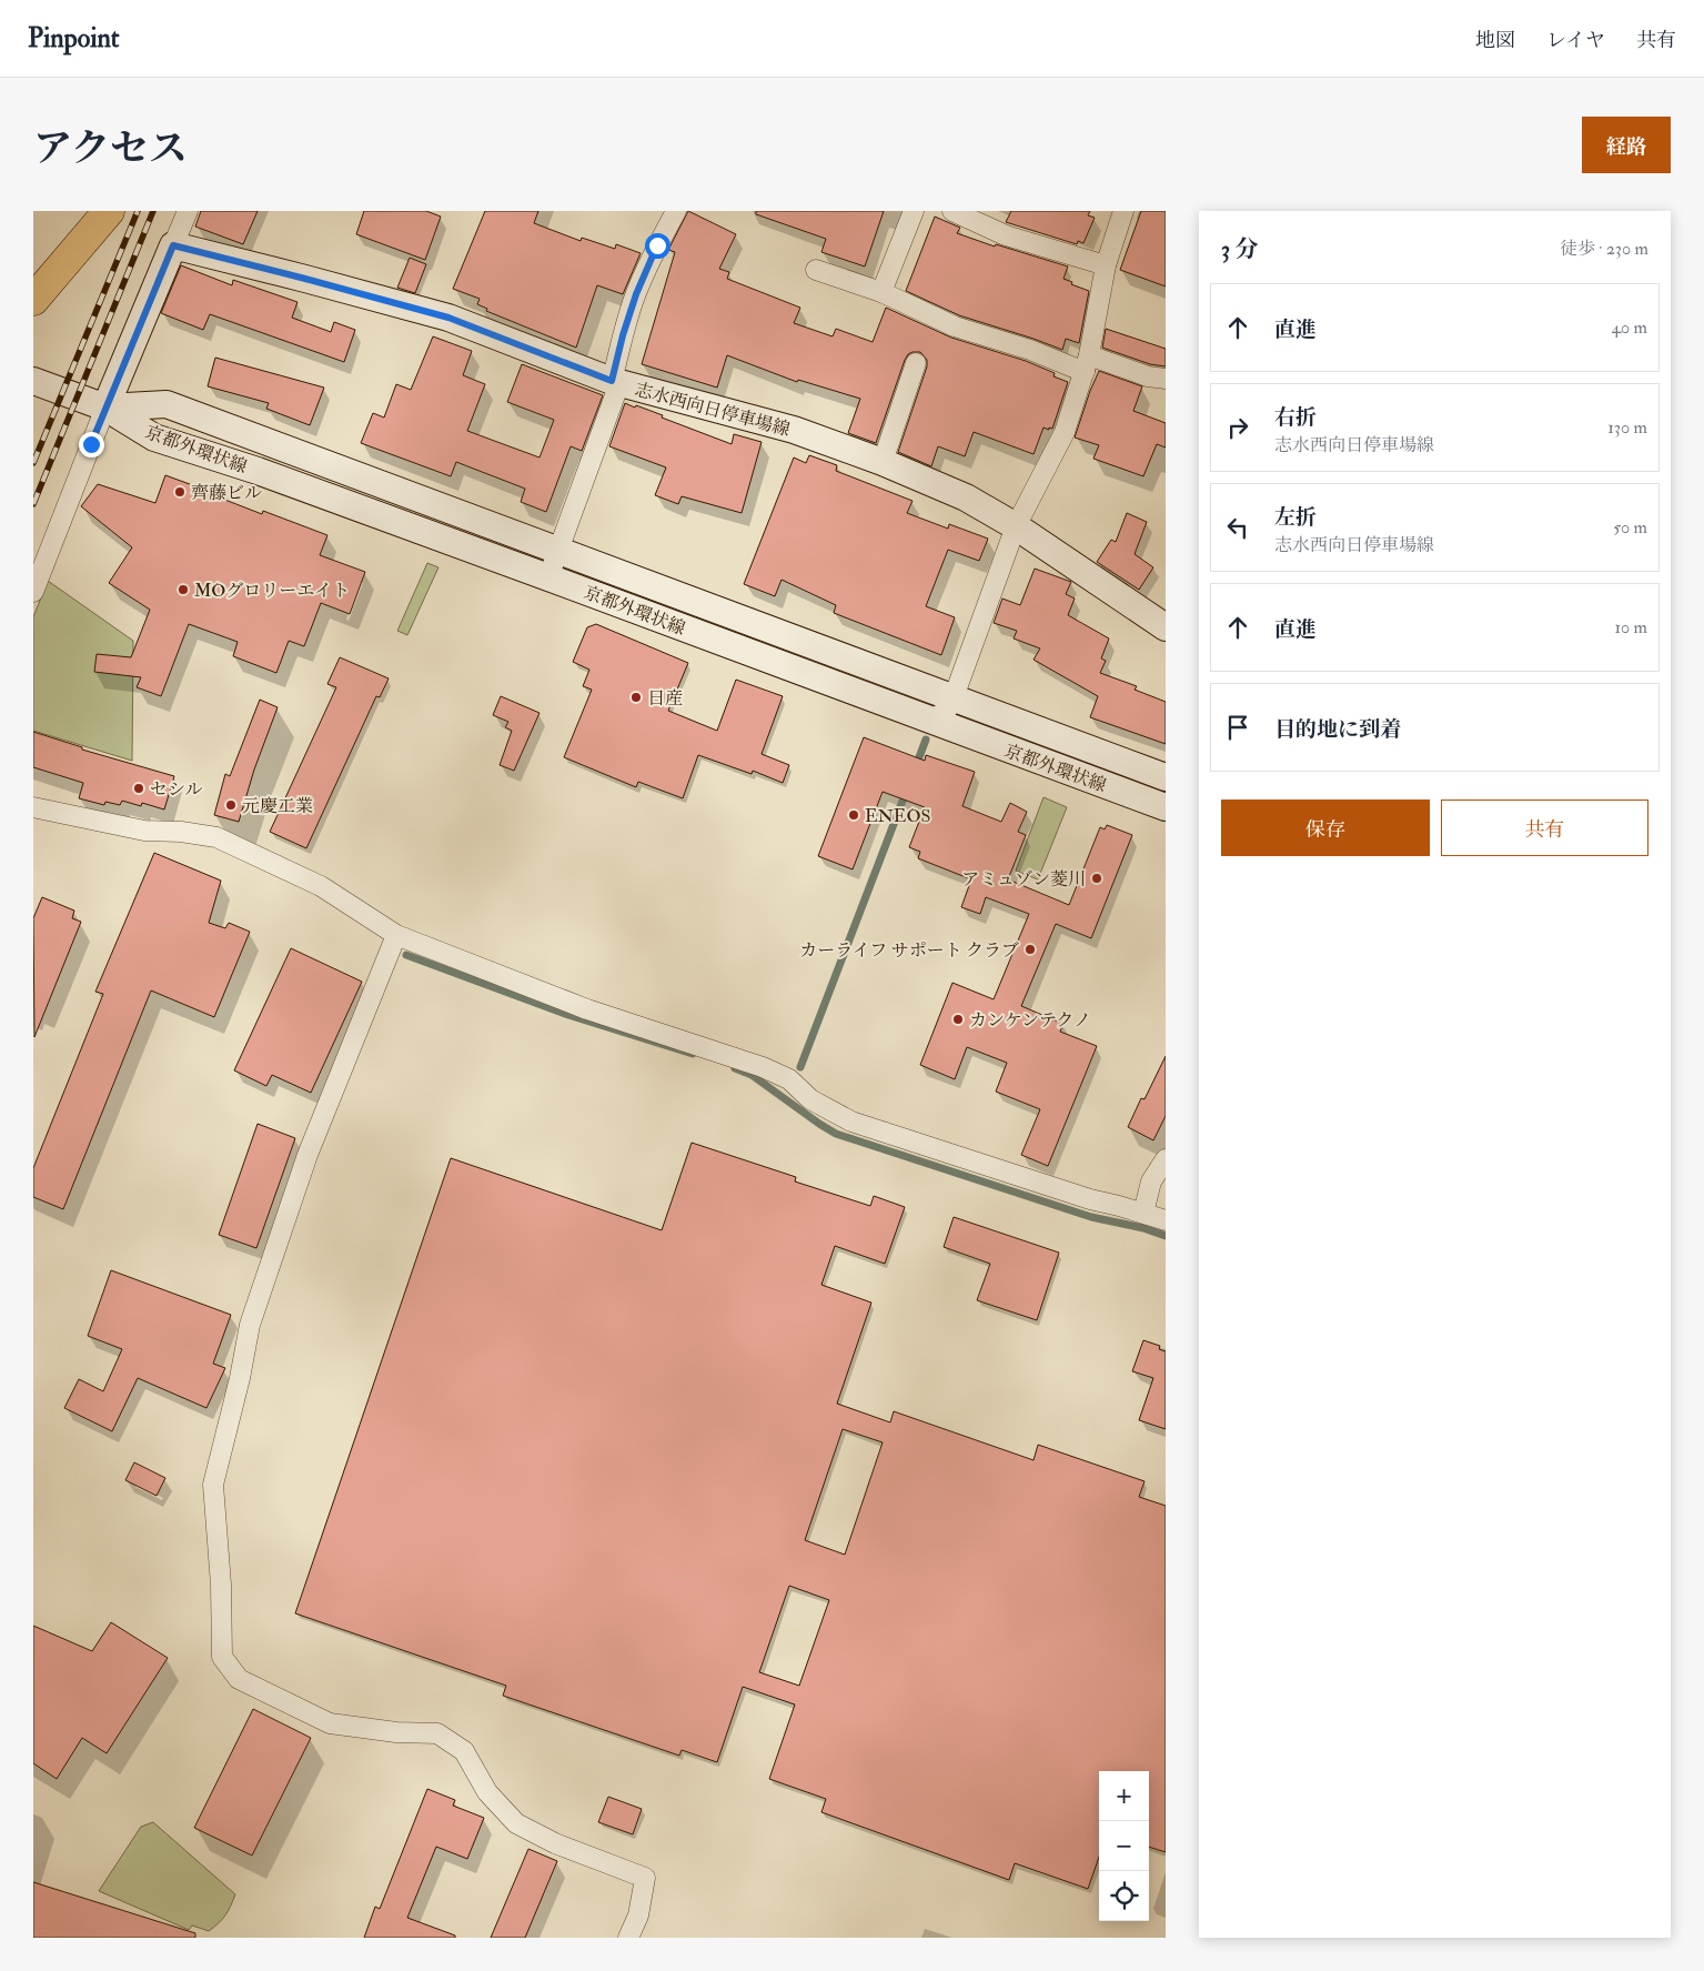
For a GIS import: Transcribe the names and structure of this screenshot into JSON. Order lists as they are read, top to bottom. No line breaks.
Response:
{"streets":{"street":["志水西向日停車場線","京都外環状線"]},"places":["齊藤ビル","MOグロリーエイト","日産","セシル","元慶工業","ENEOS","アミュゾン菱川","カーライフ サポート クラブ","カンケンテクノ"],"page":{"header":"Pinpoint","nav":["地図","レイヤ","共有"],"title":"アクセス","buttons":["経路",["保存","共有"]],"heading":["3 分","徒歩 · 230 m"],"list":[["直進","40 m"],["右折","志水西向日停車場線","130 m"],["左折","志水西向日停車場線","50 m"],["直進","10 m"],"目的地に到着"],"map_buttons":["+","−"]}}
